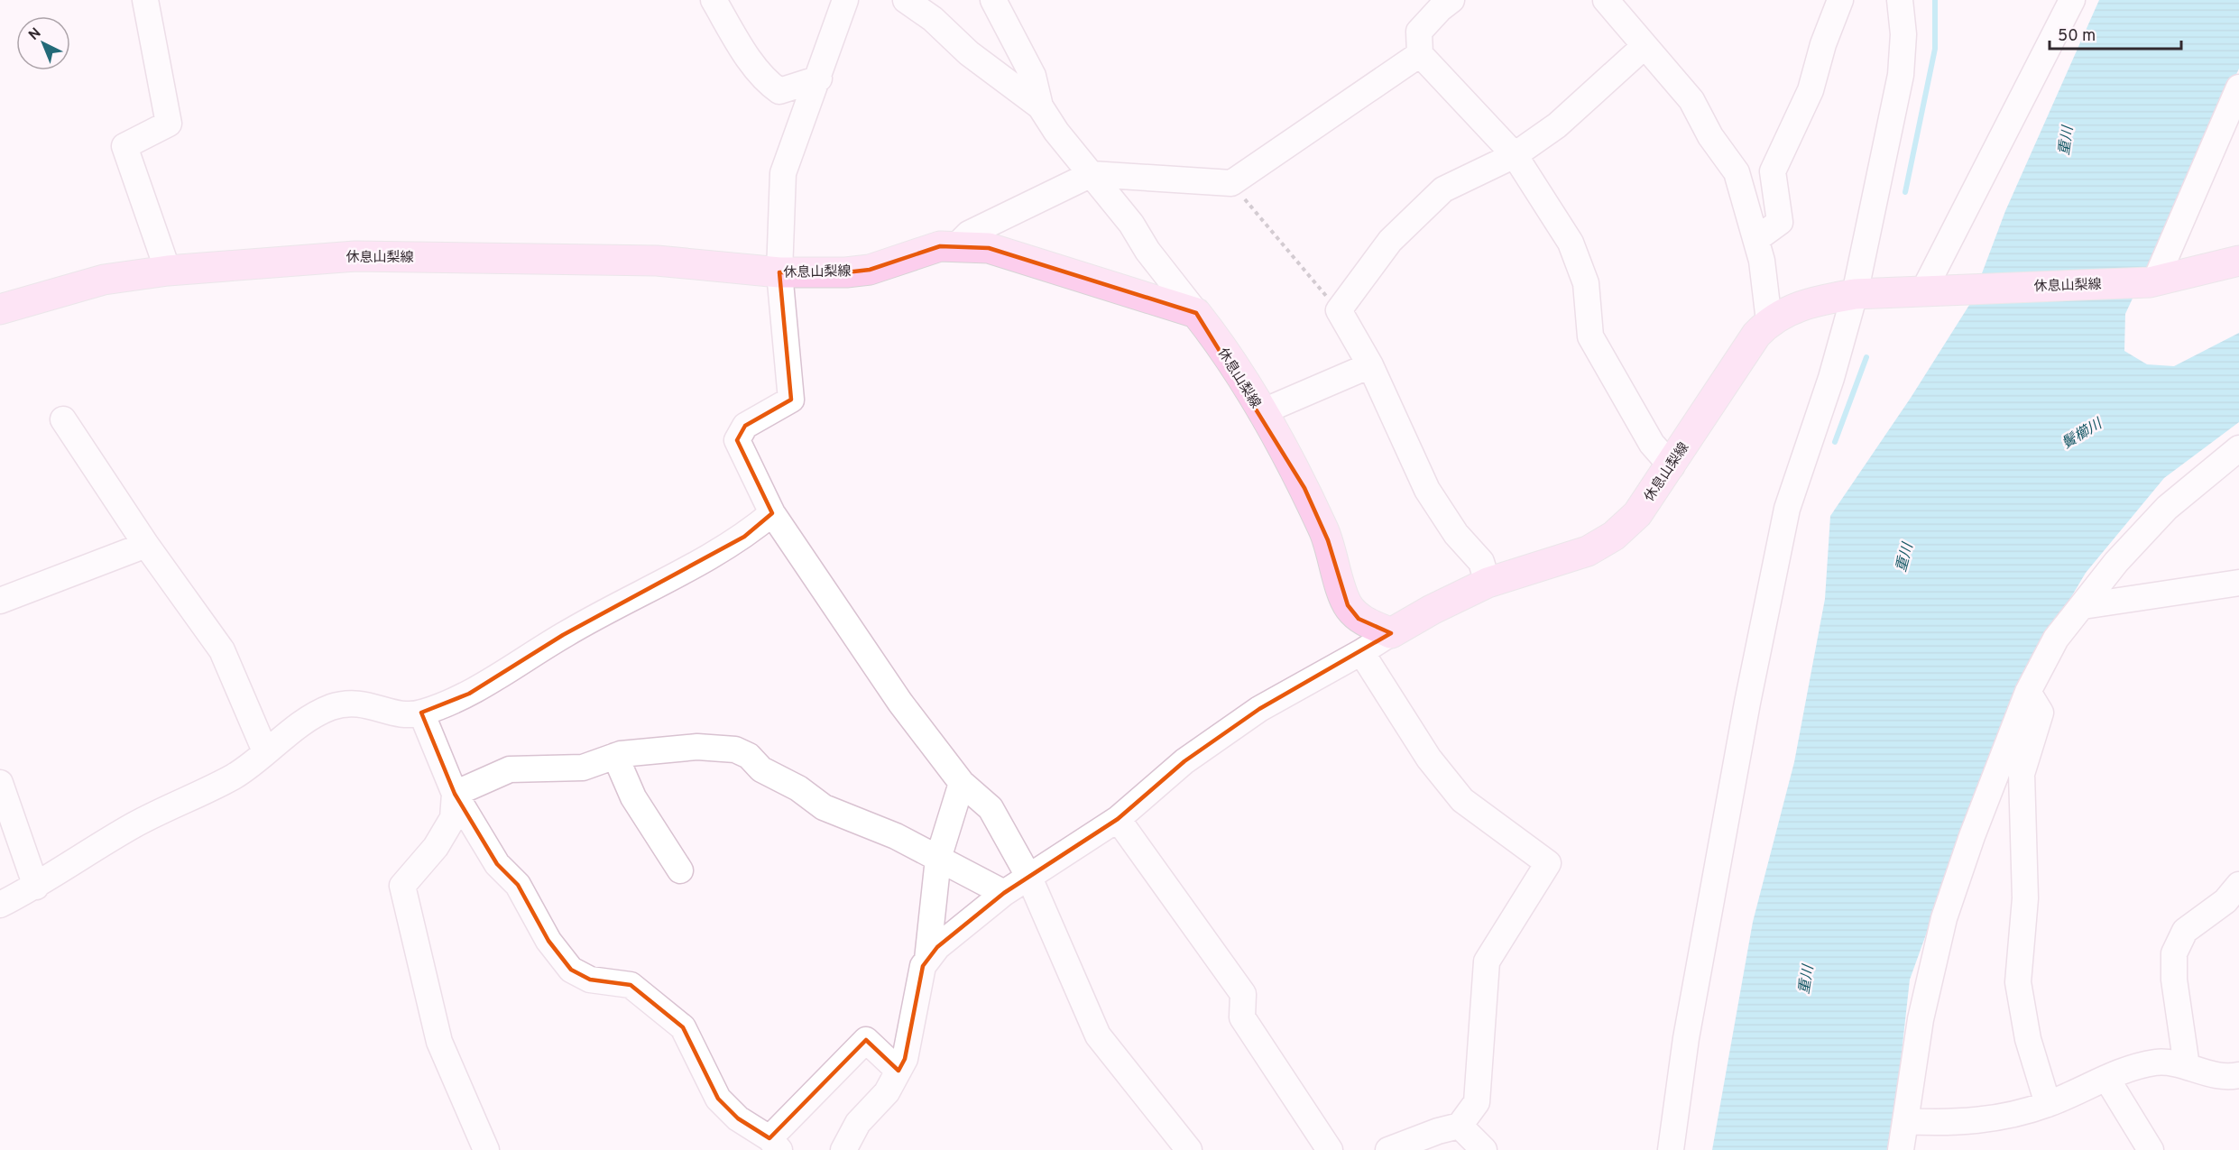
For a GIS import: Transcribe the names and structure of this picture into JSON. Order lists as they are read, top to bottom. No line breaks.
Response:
{"streets":{"main road":["休息山梨線"]},"water":["重川","鬢櫛川"],"scale_bar":"50 m","north":"top left"}
